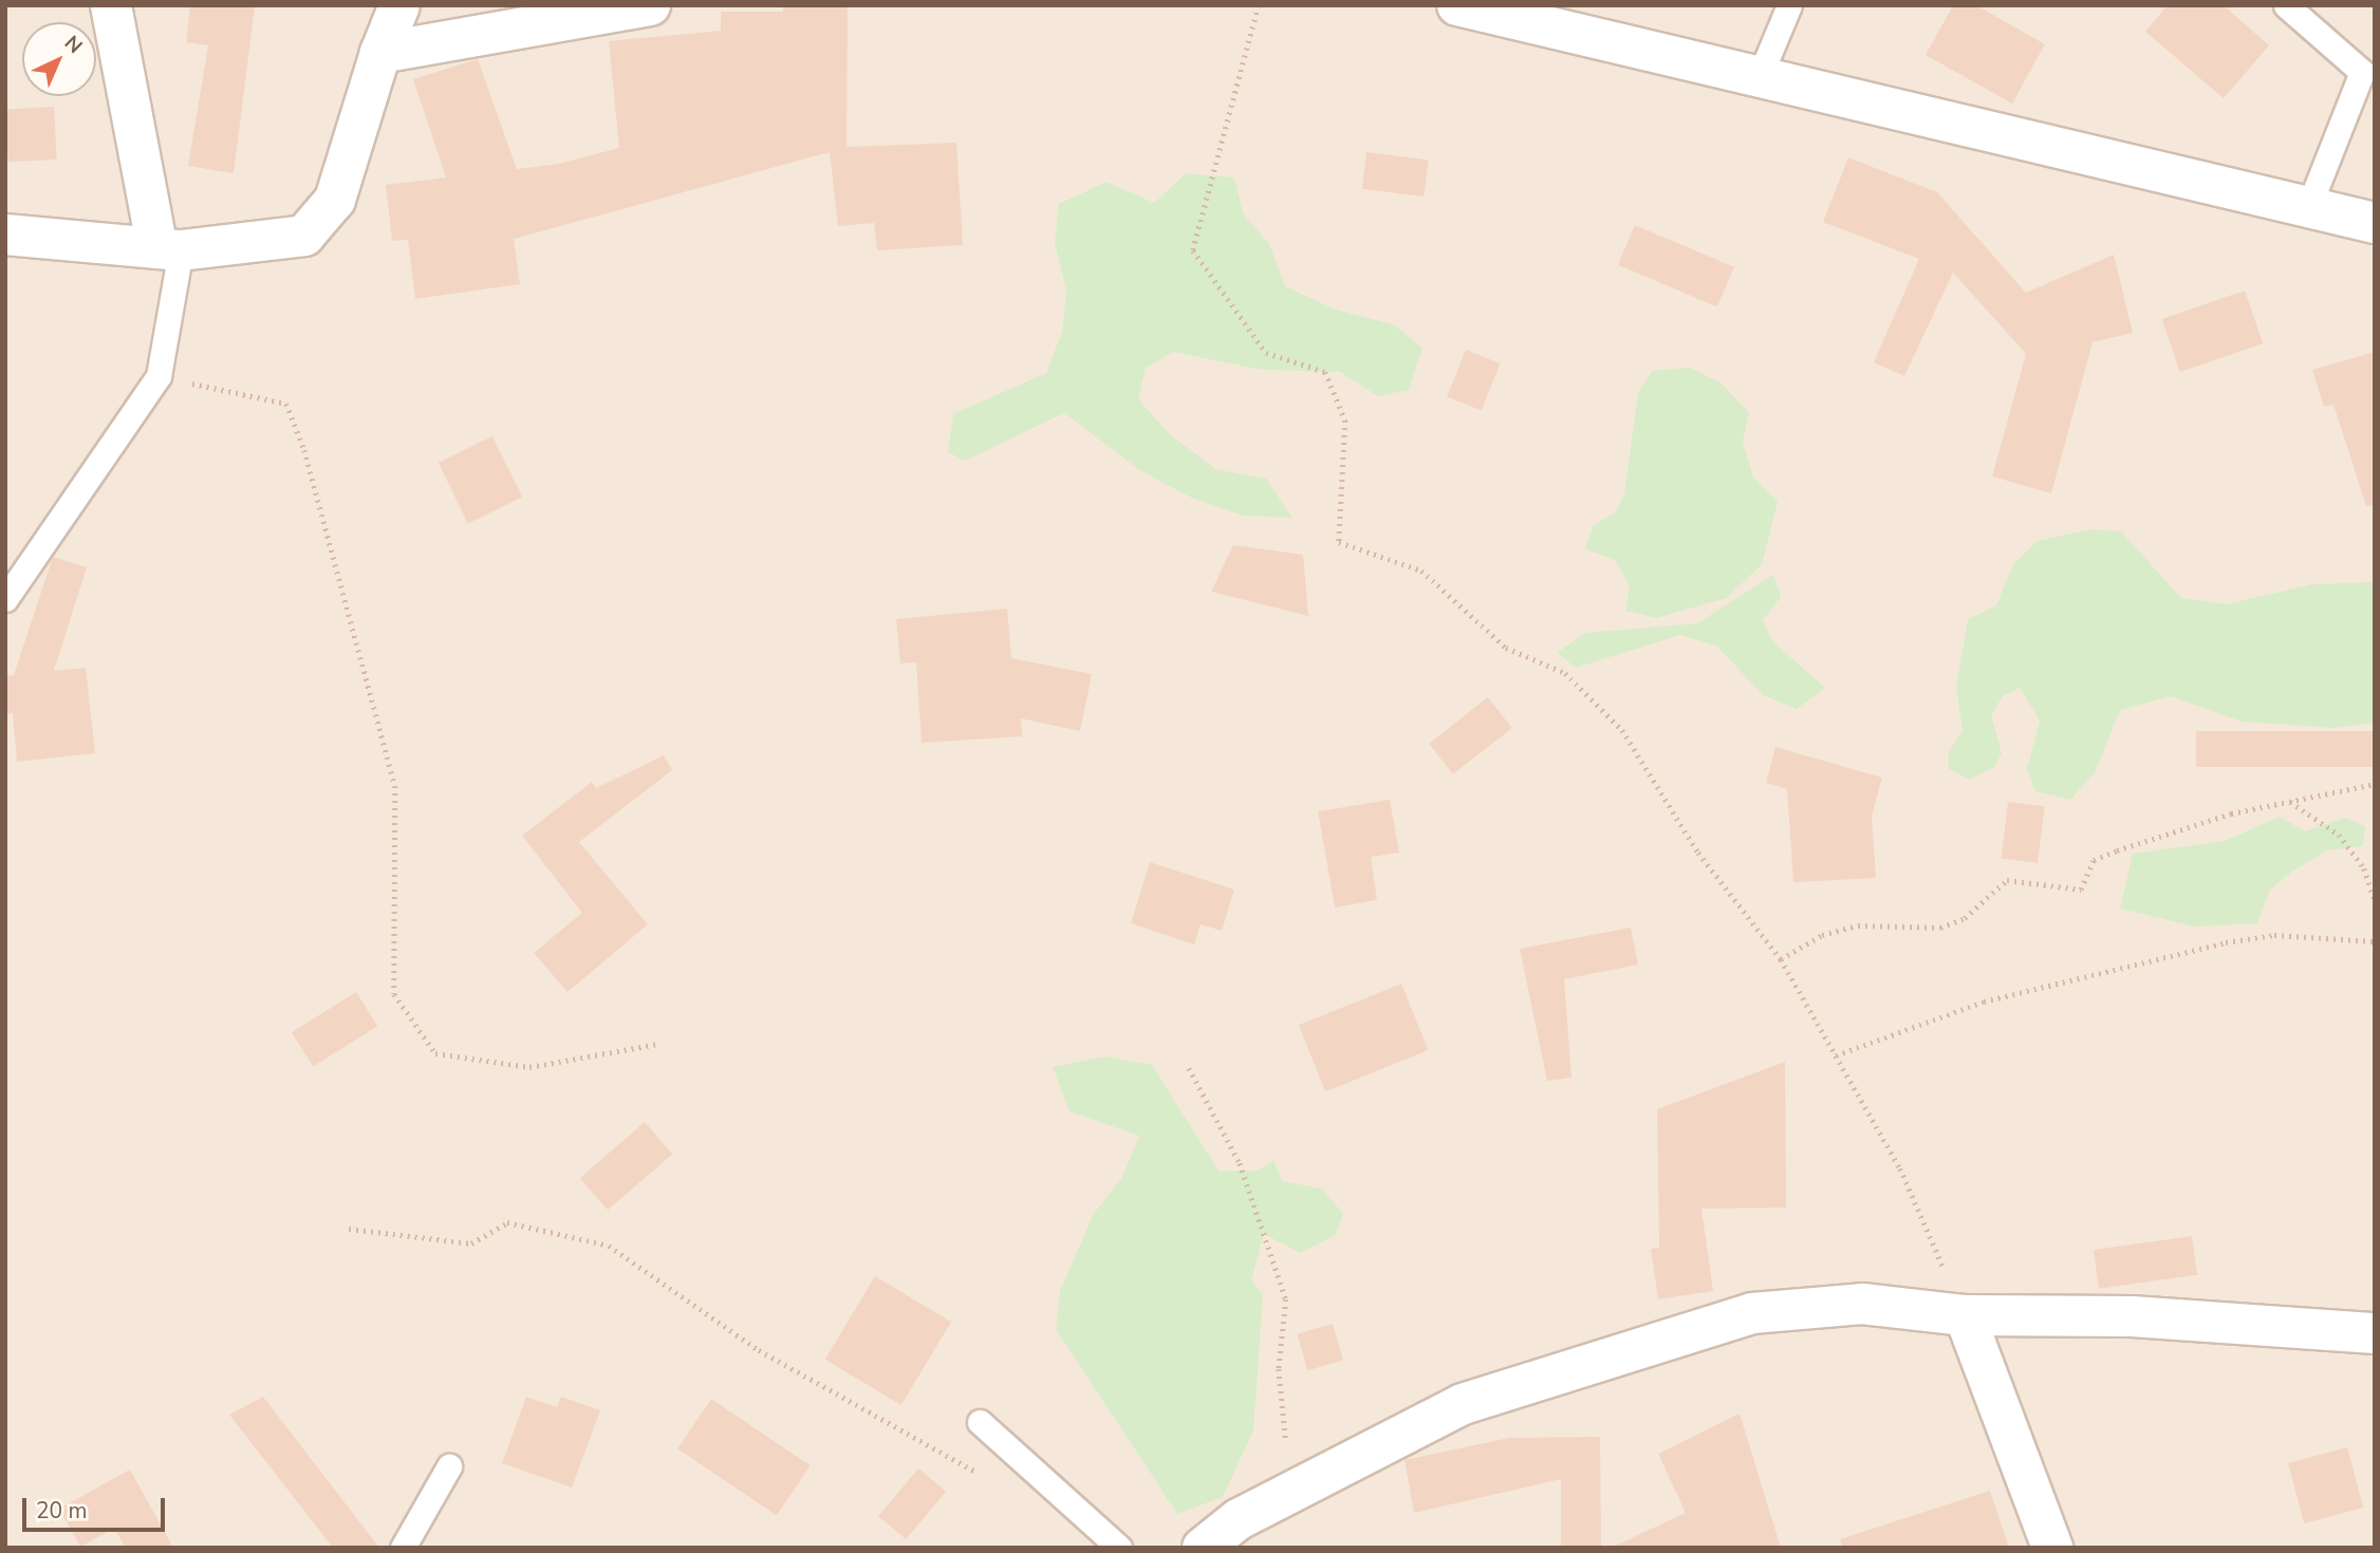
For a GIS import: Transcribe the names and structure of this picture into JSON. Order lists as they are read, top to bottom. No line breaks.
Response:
{"scale_bar":"20 m","north":"top right"}
